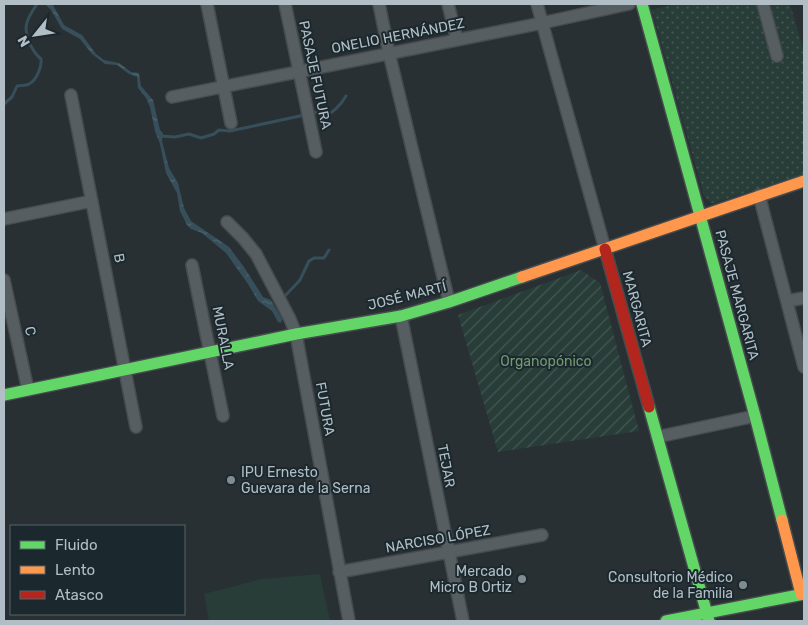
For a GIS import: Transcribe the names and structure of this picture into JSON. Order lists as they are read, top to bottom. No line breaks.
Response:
{"streets":{"street":["ONELIO HERNÁNDEZ","PASAJE FUTURA","B","PASAJE MARGARITA","JOSÉ MARTÍ","MARGARITA","C","MURALLA","FUTURA","TEJAR","NARCISO LÓPEZ"]},"crossings":[["ONELIO HERNÁNDEZ","PASAJE FUTURA"],["ONELIO HERNÁNDEZ","MARGARITA"],["B","JOSÉ MARTÍ"],["PASAJE MARGARITA","JOSÉ MARTÍ"],["JOSÉ MARTÍ","MARGARITA"],["JOSÉ MARTÍ","C"],["JOSÉ MARTÍ","MURALLA"],["JOSÉ MARTÍ","FUTURA"],["JOSÉ MARTÍ","TEJAR"],["FUTURA","NARCISO LÓPEZ"],["TEJAR","NARCISO LÓPEZ"]],"parks":["Organopónico"],"places":["IPU Ernesto Guevara de la Serna","Mercado Micro B Ortiz","Consultorio Médico de la Familia"],"legend":["Fluido","Lento","Atasco"],"north":"bottom left"}
